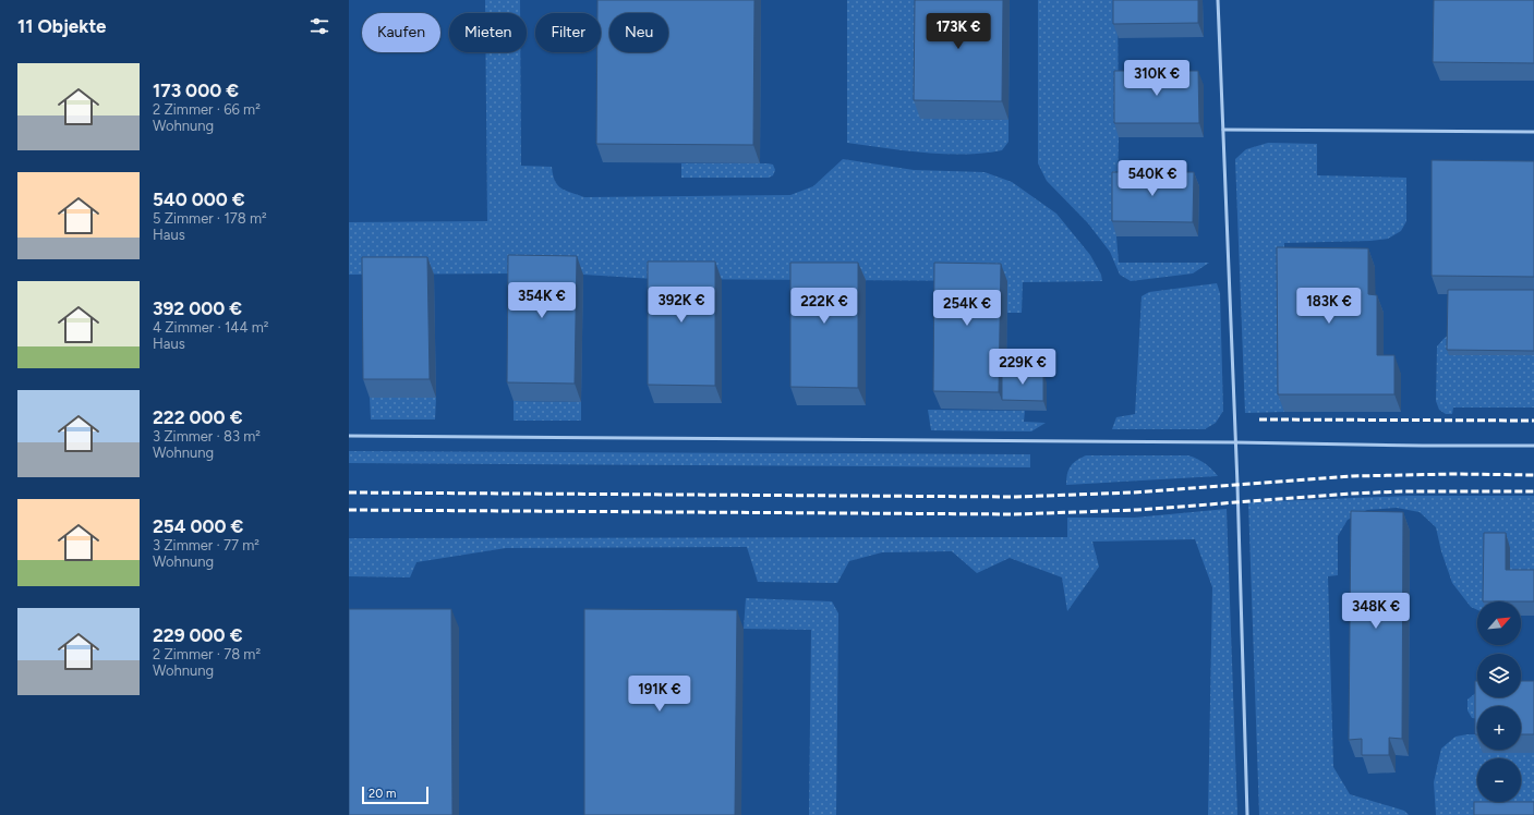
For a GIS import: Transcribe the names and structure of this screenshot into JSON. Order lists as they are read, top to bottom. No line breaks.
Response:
{"scale_bar":"20 m","north":"top right","page":{"heading":"11 Objekte","price":["173K €","310K €","540K €","354K €","392K €","222K €","183K €","254K €","229K €","348K €","191K €"],"chip":["Kaufen","Mieten","Filter","Neu"],"list":[{"name":"173 000 €","note":"2 Zimmer · 66 m² · Wohnung"},{"name":"540 000 €","note":"5 Zimmer · 178 m² · Haus"},{"name":"392 000 €","note":"4 Zimmer · 144 m² · Haus"},{"name":"222 000 €","note":"3 Zimmer · 83 m² · Wohnung"},{"name":"254 000 €","note":"3 Zimmer · 77 m² · Wohnung"},{"name":"229 000 €","note":"2 Zimmer · 78 m² · Wohnung"}],"map_buttons":["+","−"],"scale":"20 m"}}
